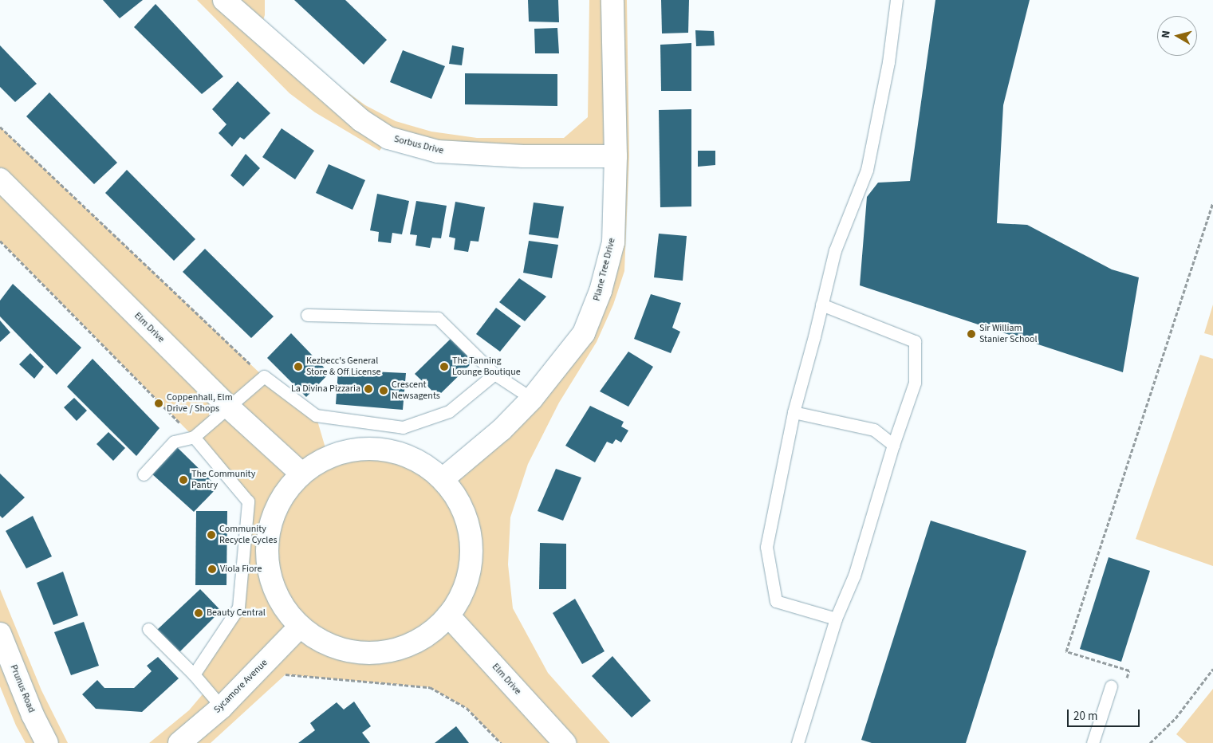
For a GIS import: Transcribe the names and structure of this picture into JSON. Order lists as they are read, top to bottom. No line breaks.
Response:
{"streets":{"street":["Sorbus Drive","Plane Tree Drive","Elm Drive","Sycamore Avenue","Prunus Road"]},"crossings":[["Sorbus Drive","Plane Tree Drive"]],"places":["Sir William Stanier School","Kezbecc's General Store & Off License","The Tanning Lounge Boutique","La Divina Pizzaria","Crescent Newsagents","Coppenhall, Elm Drive / Shops","The Community Pantry","Community Recycle Cycles","Viola Fiore","Beauty Central"],"scale_bar":"20 m","north":"left"}
